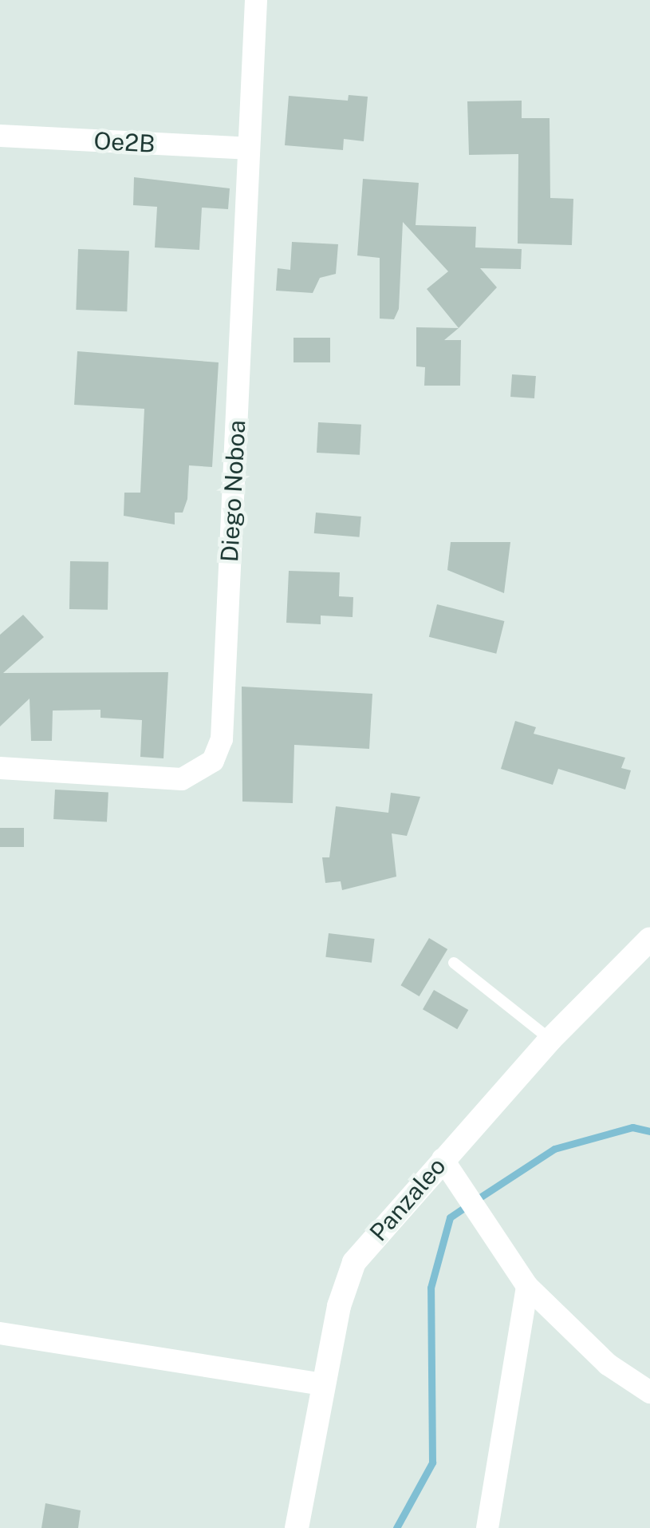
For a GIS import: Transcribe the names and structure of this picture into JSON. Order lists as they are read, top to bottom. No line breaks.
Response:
{"streets":{"street":["Oe2B","Diego Noboa","Panzaleo"]},"crossings":[["Oe2B","Diego Noboa"]]}
